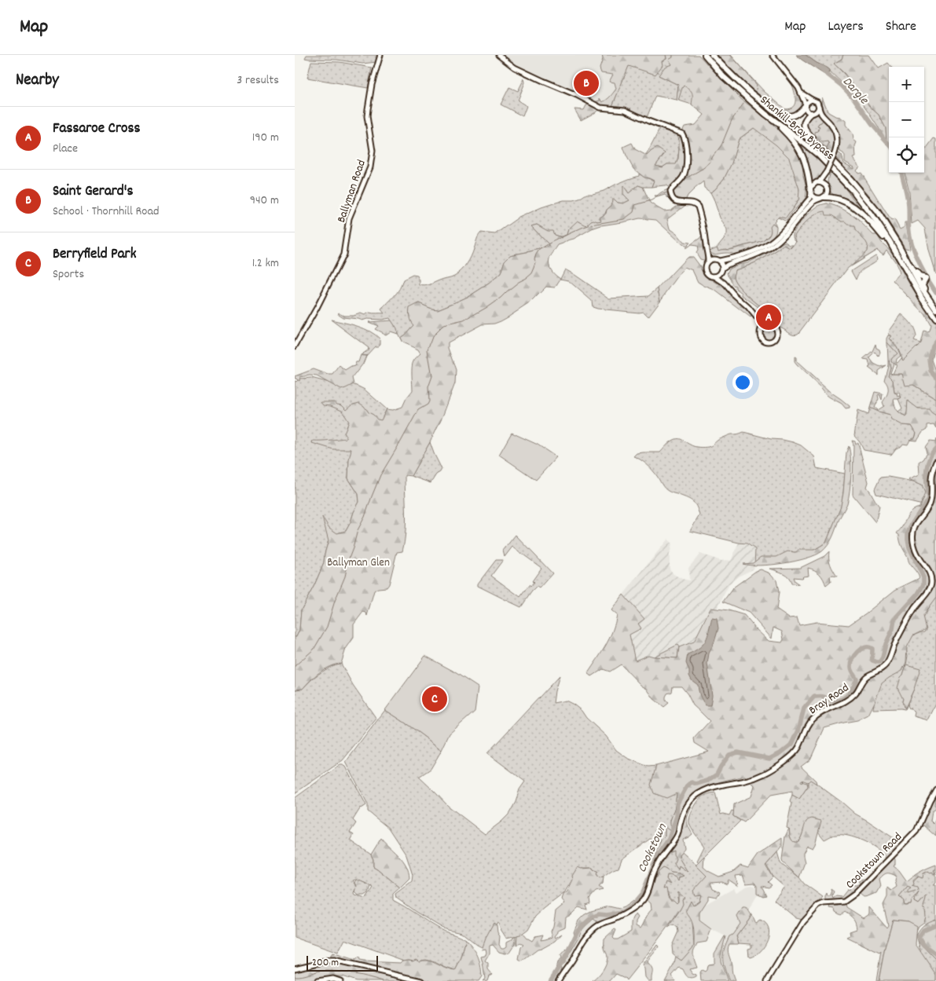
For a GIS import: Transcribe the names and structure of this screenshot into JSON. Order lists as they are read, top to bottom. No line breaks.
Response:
{"streets":{"highway":["Shankill-Bray Bypass"],"street":["Ballyman Road","Bray Road","Cookstown Road"]},"water":["Dargle","Cookstown"],"parks":["Ballyman Glen"],"scale_bar":"200 m","page":{"header":"Map","nav":["Map","Layers","Share"],"heading":["Nearby","3 results"],"map_buttons":["+","−"],"pins":["B","A","C"],"list":[{"mark":"A","name":"Fassaroe Cross","note":"Place","value":"190 m"},{"mark":"B","name":"Saint Gerard's","note":"School · Thornhill Road","value":"940 m"},{"mark":"C","name":"Berryfield Park","note":"Sports","value":"1.2 km"}],"scale":"200 m"}}
